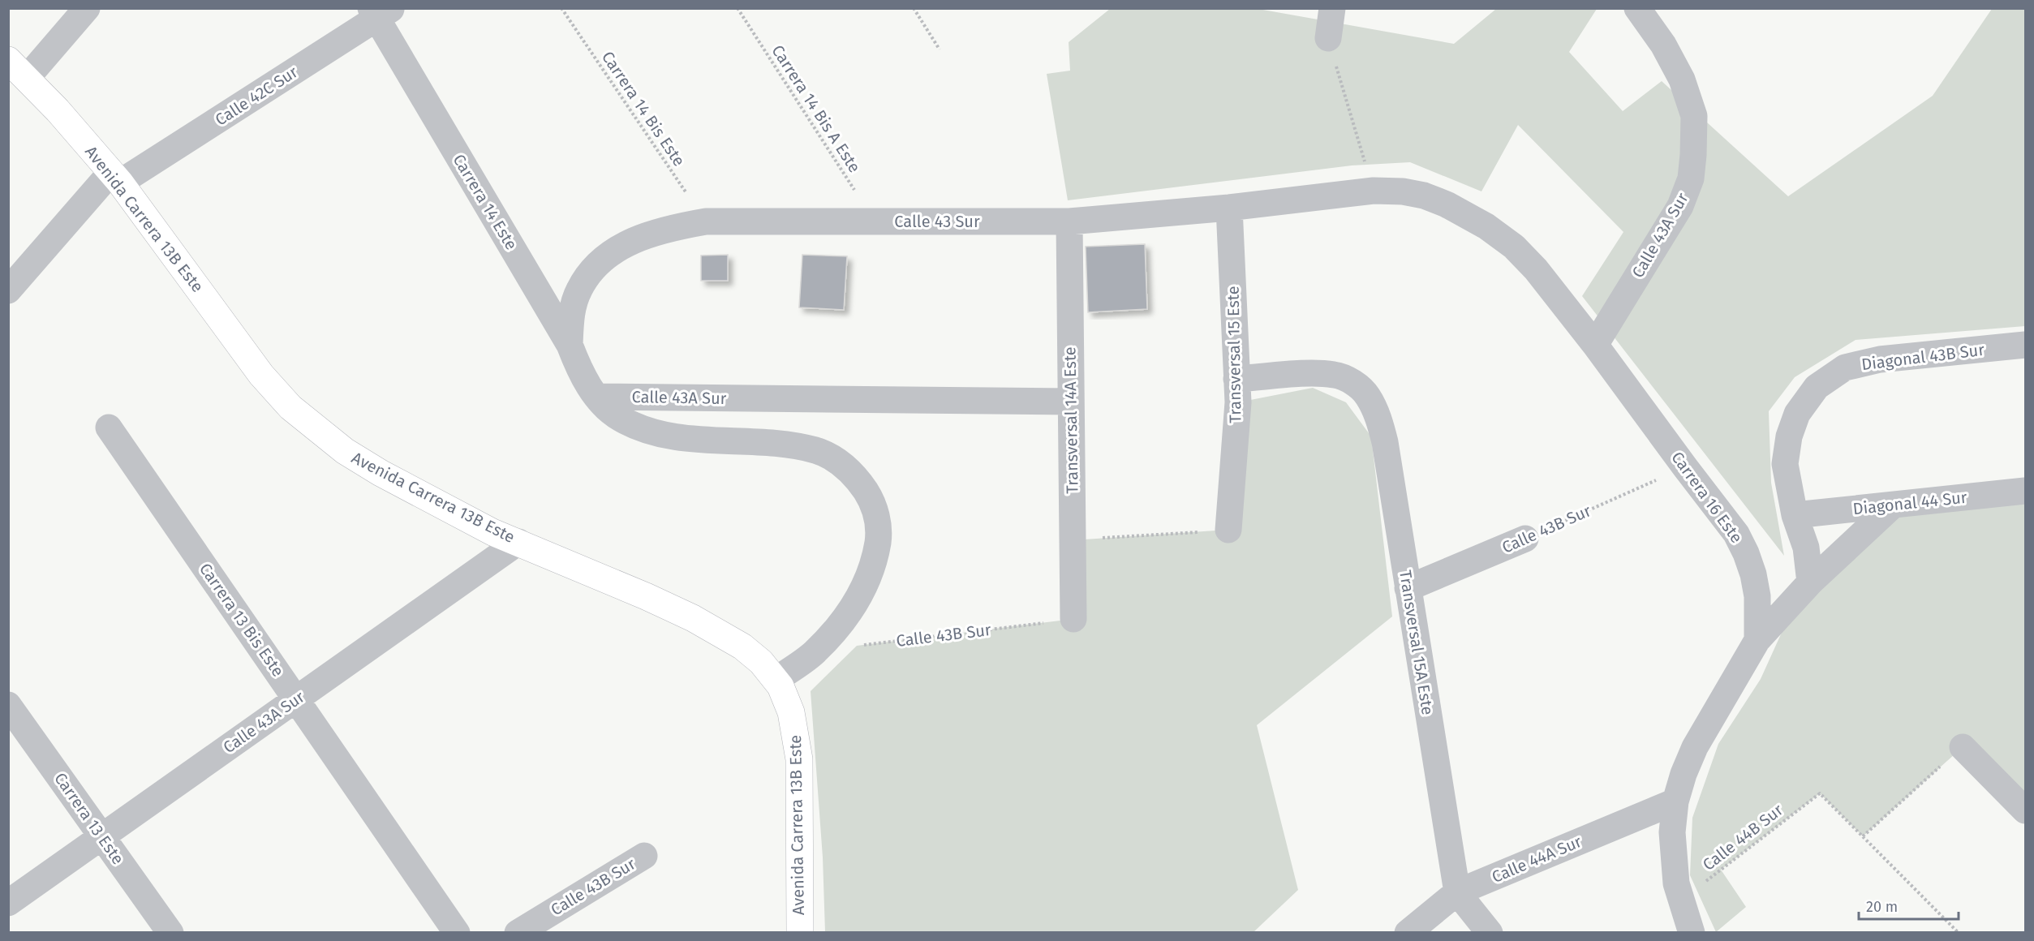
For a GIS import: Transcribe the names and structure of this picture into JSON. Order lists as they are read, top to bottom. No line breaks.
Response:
{"streets":{"main road":["Avenida Carrera 13B Este"],"street":["Calle 42C Sur","Carrera 14 Este","Calle 43 Sur","Calle 43A Sur","Transversal 15 Este","Diagonal 43B Sur","Transversal 14A Este","Carrera 16 Este","Diagonal 44 Sur","Calle 43B Sur","Carrera 13 Bis Este","Transversal 15A Este","Carrera 13 Este","Calle 44A Sur"],"path":["Carrera 14 Bis Este","Carrera 14 Bis A Este","Calle 44B Sur"]},"crossings":[["Calle 42C Sur","Carrera 14 Este"],["Calle 42C Sur","Avenida Carrera 13B Este"],["Carrera 14 Bis Este","Calle 43 Sur"],["Carrera 14 Bis A Este","Calle 43 Sur"],["Carrera 14 Este","Calle 43 Sur"],["Carrera 14 Este","Calle 43A Sur"],["Avenida Carrera 13B Este","Calle 43A Sur"],["Calle 43 Sur","Transversal 15 Este"],["Calle 43 Sur","Transversal 14A Este"],["Calle 43 Sur","Carrera 16 Este"],["Calle 43A Sur","Transversal 14A Este"],["Calle 43A Sur","Carrera 16 Este"],["Calle 43A Sur","Calle 43B Sur"],["Calle 43A Sur","Carrera 13 Bis Este"],["Calle 43A Sur","Carrera 13 Este"],["Transversal 15 Este","Transversal 15A Este"],["Diagonal 43B Sur","Diagonal 44 Sur"],["Transversal 14A Este","Calle 43B Sur"],["Carrera 16 Este","Calle 43B Sur"],["Calle 43B Sur","Transversal 15A Este"],["Transversal 15A Este","Calle 44A Sur"]],"scale_bar":"20 m"}
